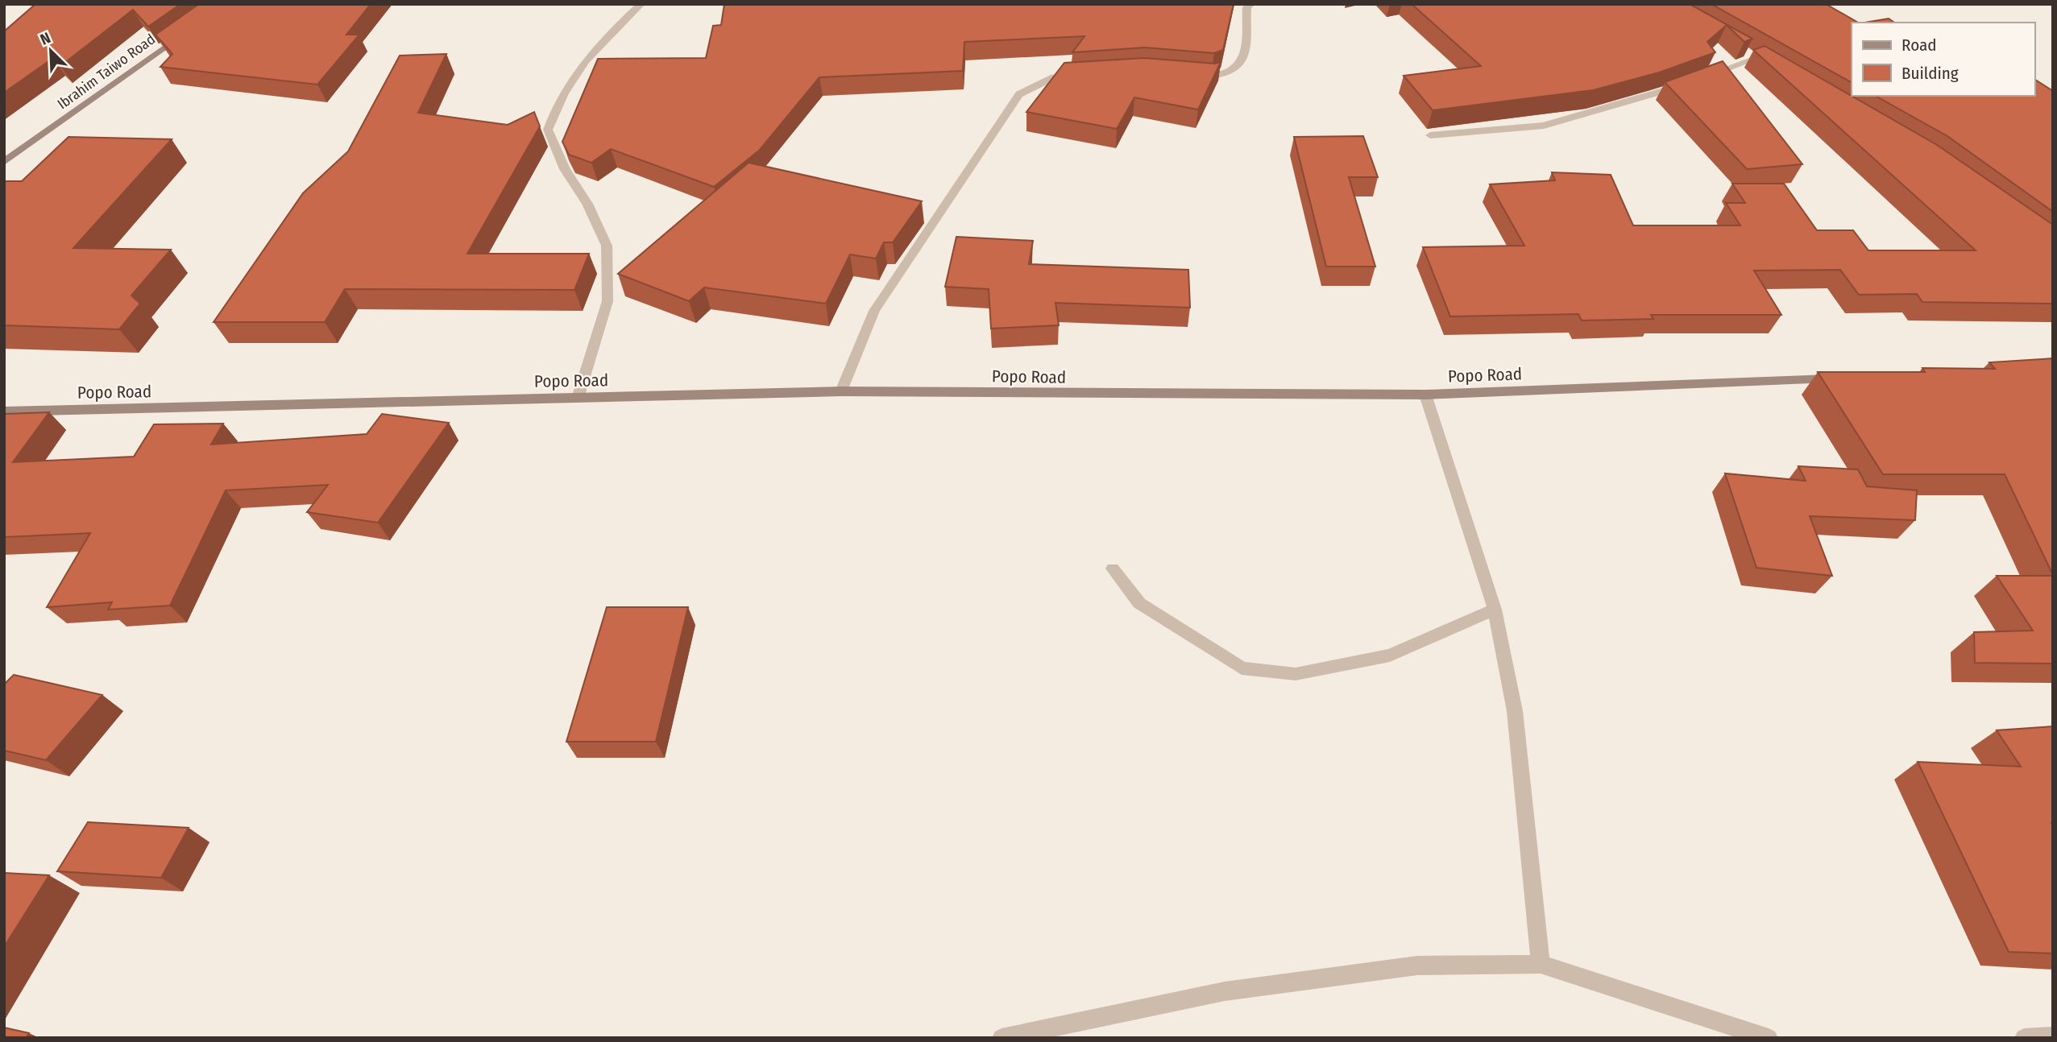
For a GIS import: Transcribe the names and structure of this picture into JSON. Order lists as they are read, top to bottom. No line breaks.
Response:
{"streets":{"main road":["Ibrahim Taiwo Road","Popo Road"]},"legend":["Road","Building"],"north":"top left"}
